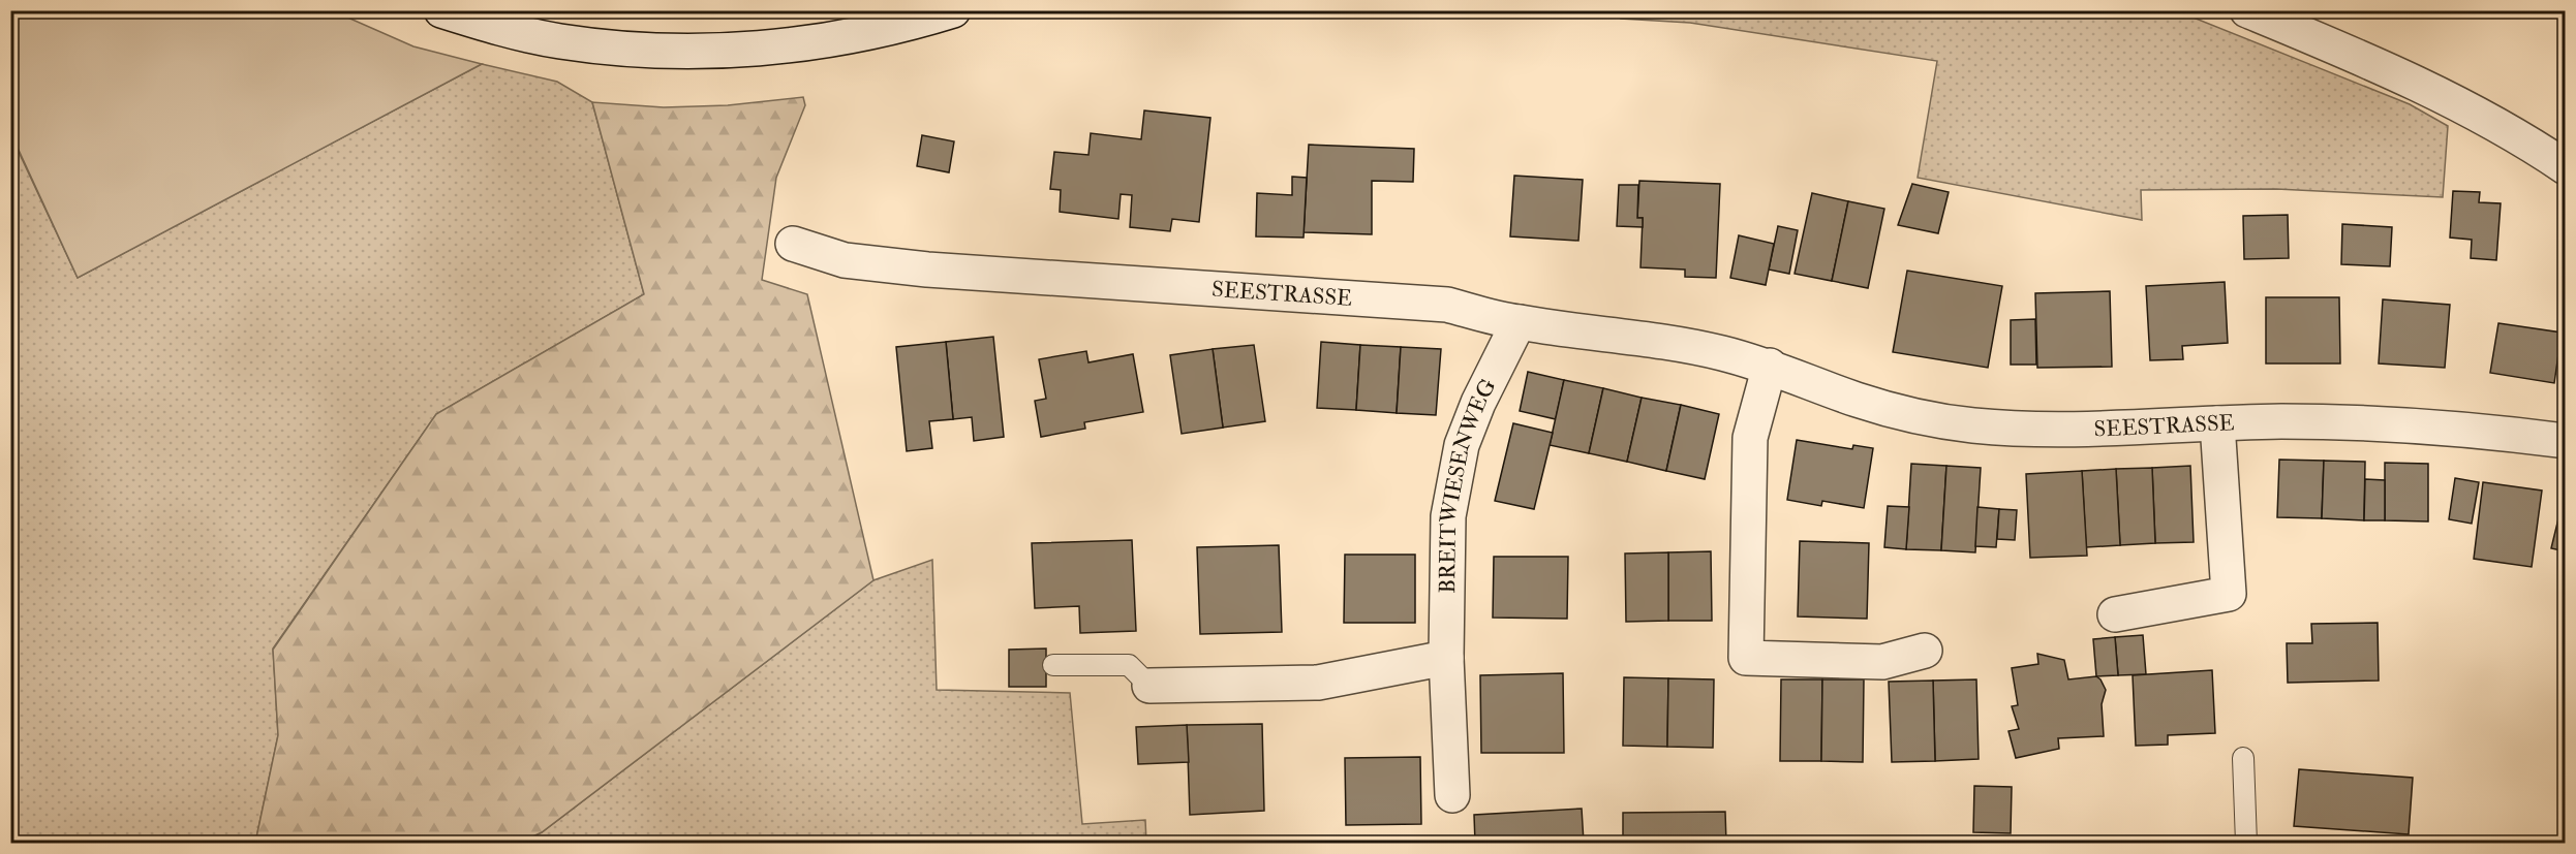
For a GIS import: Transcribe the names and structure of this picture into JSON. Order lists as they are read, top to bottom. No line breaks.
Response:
{"streets":{"street":["SEESTRASSE","BREITWIESENWEG"]},"crossings":[["SEESTRASSE","BREITWIESENWEG"]]}
